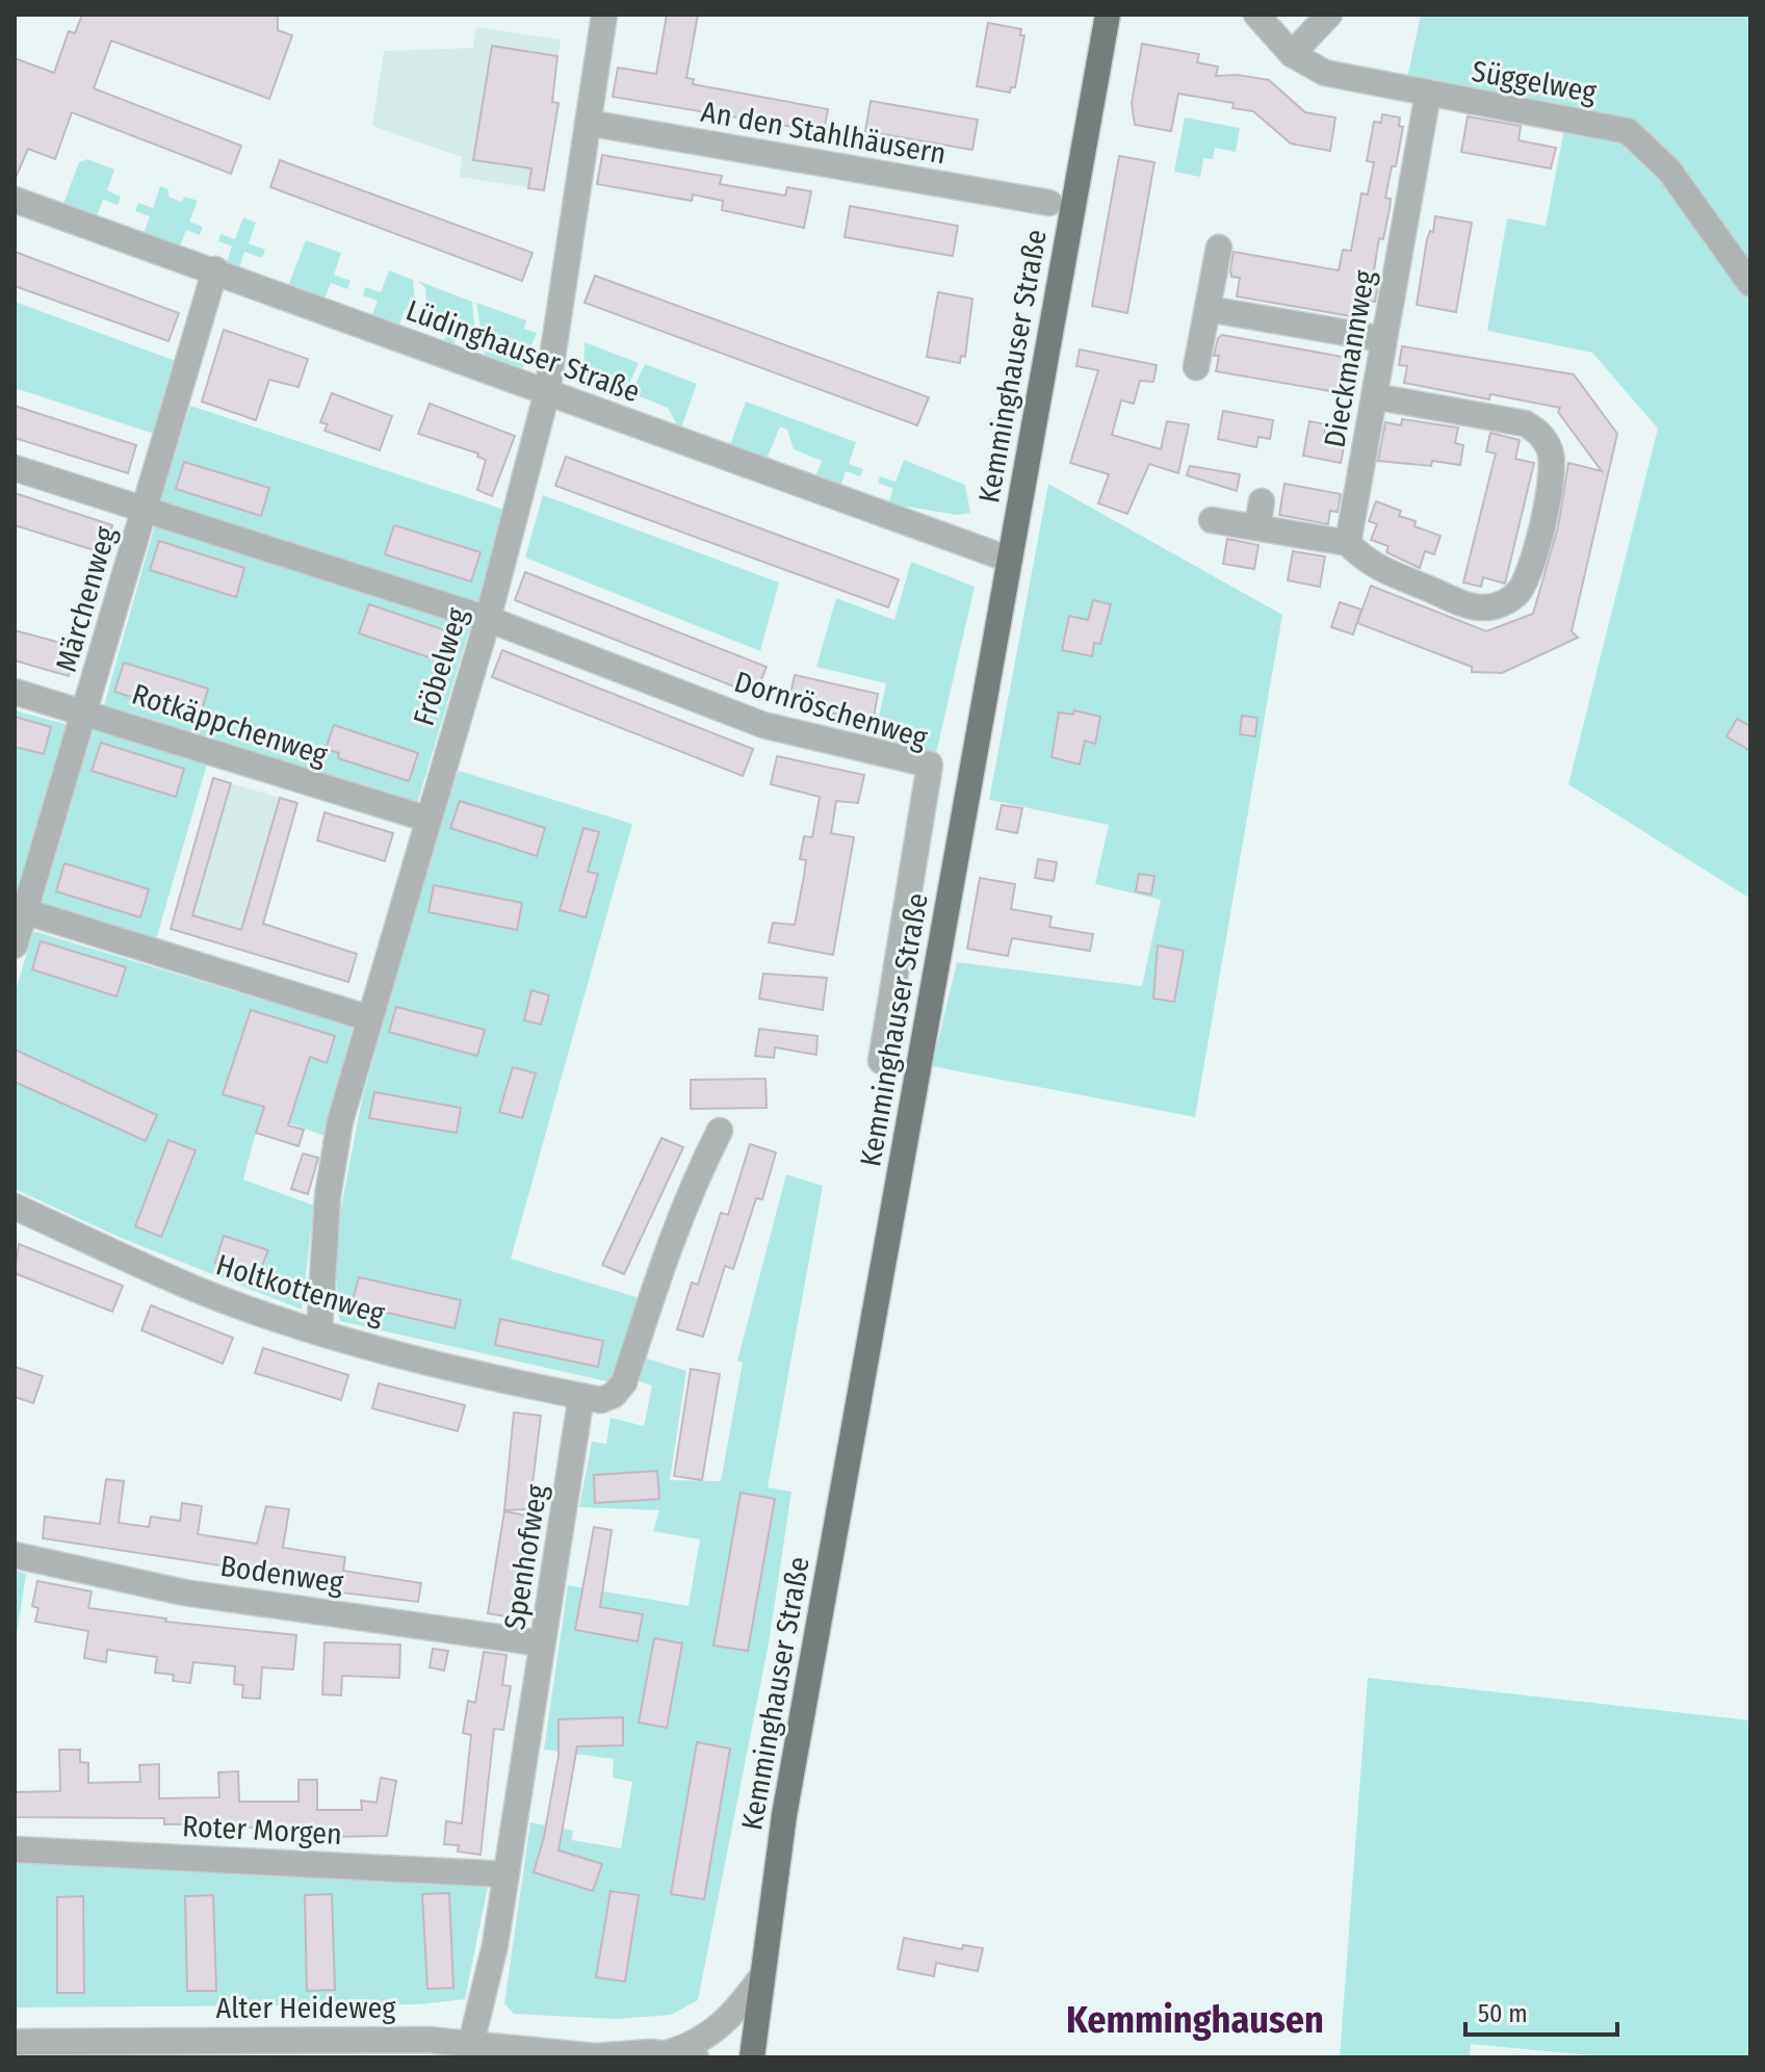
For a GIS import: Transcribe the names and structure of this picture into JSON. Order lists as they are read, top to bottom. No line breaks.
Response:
{"streets":{"main road":["Kemminghauser Straße"],"street":["Süggelweg","An den Stahlhäusern","Lüdinghauser Straße","Dieckmannweg","Märchenweg","Fröbelweg","Dornröschenweg","Rotkäppchenweg","Holtkottenweg","Spenhofweg","Bodenweg","Roter Morgen","Alter Heideweg"]},"crossings":[["Süggelweg","Dieckmannweg"],["An den Stahlhäusern","Fröbelweg"],["Lüdinghauser Straße","Kemminghauser Straße"],["Lüdinghauser Straße","Märchenweg"],["Lüdinghauser Straße","Fröbelweg"],["Märchenweg","Rotkäppchenweg"],["Fröbelweg","Dornröschenweg"],["Fröbelweg","Rotkäppchenweg"],["Fröbelweg","Holtkottenweg"],["Holtkottenweg","Spenhofweg"],["Spenhofweg","Bodenweg"],["Spenhofweg","Roter Morgen"],["Spenhofweg","Alter Heideweg"]],"districts":["Kemminghausen"],"scale_bar":"50 m"}
